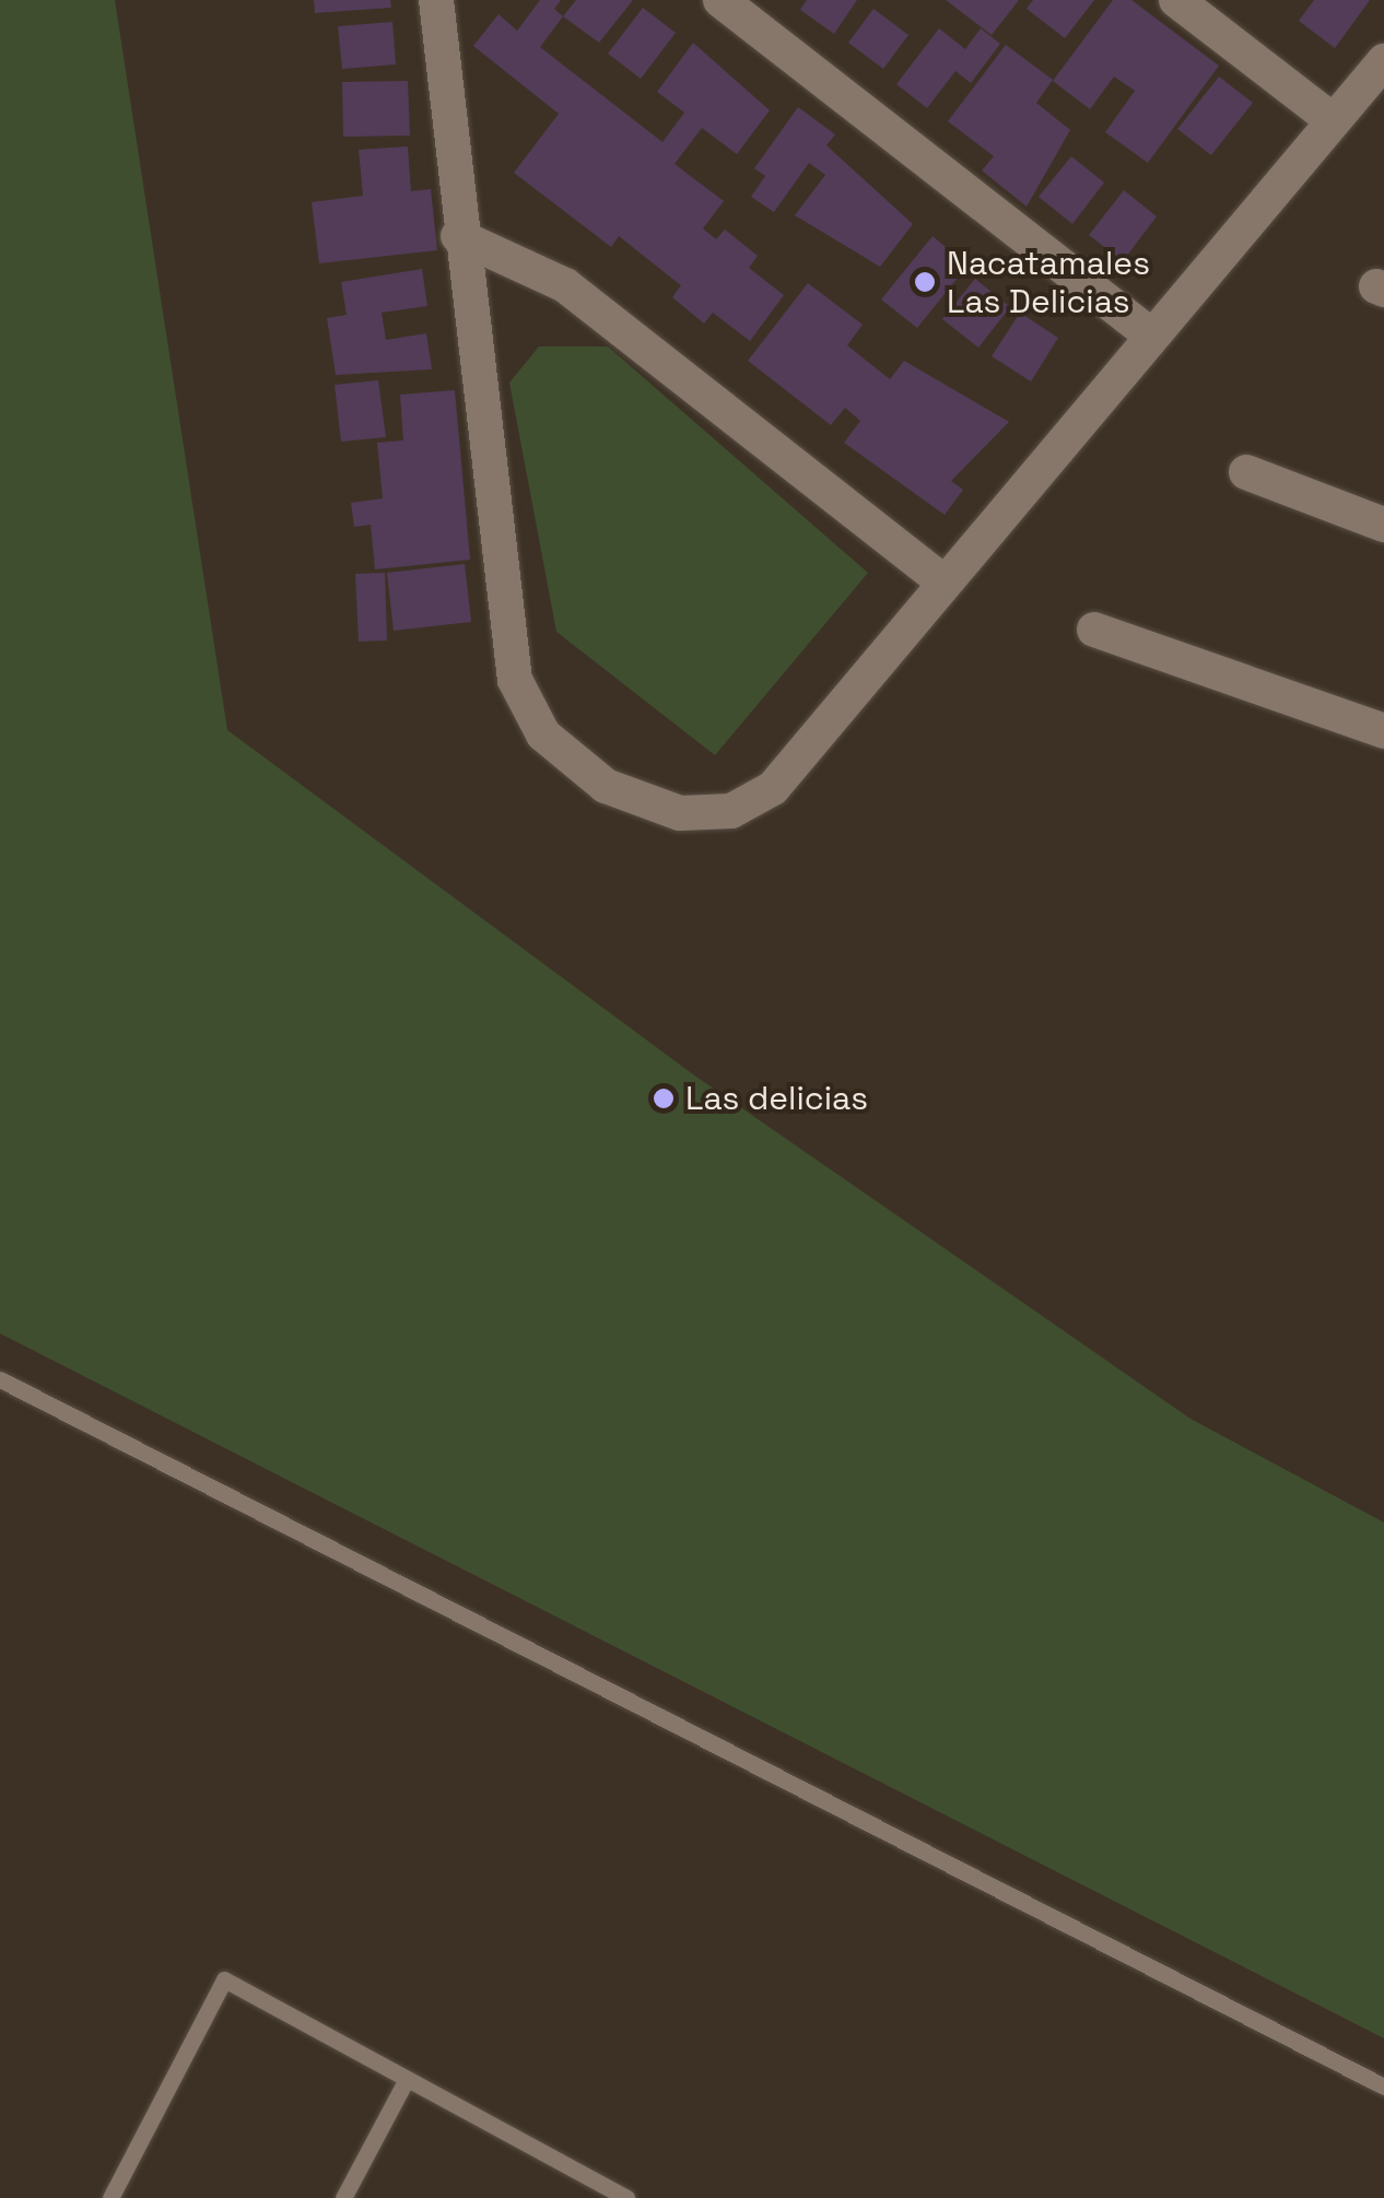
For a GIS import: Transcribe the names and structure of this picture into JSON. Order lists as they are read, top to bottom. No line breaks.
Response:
{"places":["Nacatamales Las Delicias","Las delicias"]}
